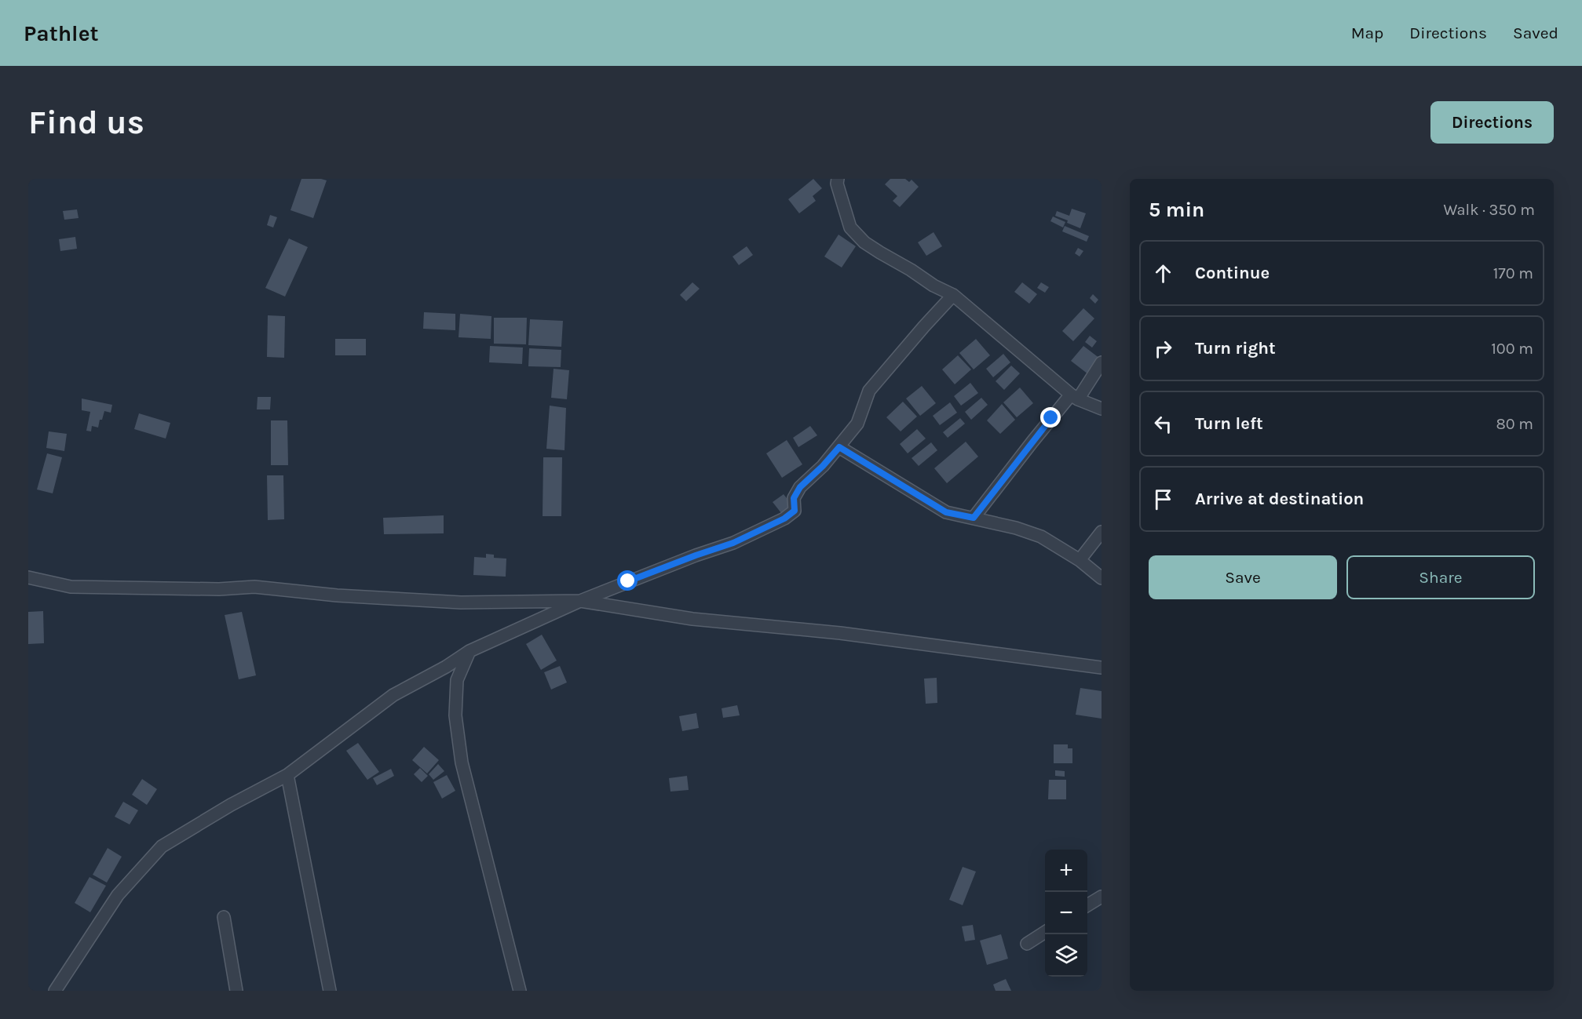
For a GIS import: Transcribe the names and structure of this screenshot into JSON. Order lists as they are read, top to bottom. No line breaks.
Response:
{"page":{"header":"Pathlet","nav":["Map","Directions","Saved"],"buttons":["Directions",["Save","Share"]],"title":"Find us","heading":["5 min","Walk · 350 m"],"list":[["Continue","170 m"],["Turn right","100 m"],["Turn left","80 m"],"Arrive at destination"],"map_buttons":["+","−"]}}
